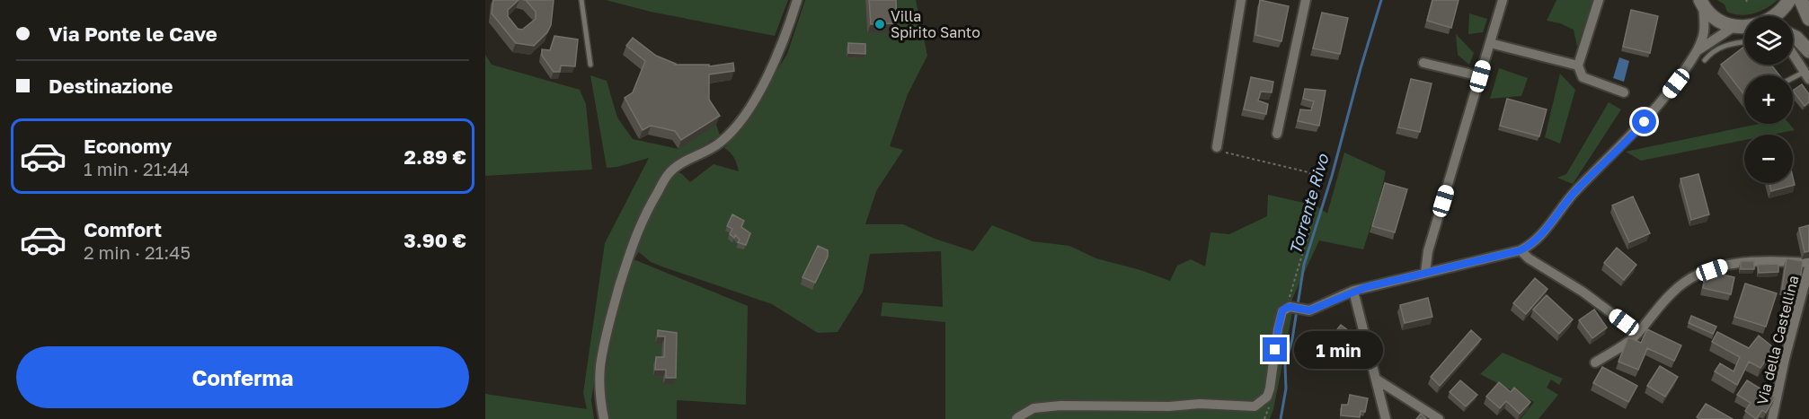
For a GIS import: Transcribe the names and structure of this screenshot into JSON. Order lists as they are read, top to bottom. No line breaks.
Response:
{"streets":{"street":["Via della Castellina"]},"water":["Torrente Rivo"],"places":["Villa Spirito Santo"],"page":{"banner":["Via Ponte le Cave","Destinazione"],"map_buttons":["+","−"],"list":[{"name":"Economy","note":"1 min · 21:44","value":"2.89 €"},{"name":"Comfort","note":"2 min · 21:45","value":"3.90 €"}],"bubble":"1 min","buttons":"Conferma"}}
